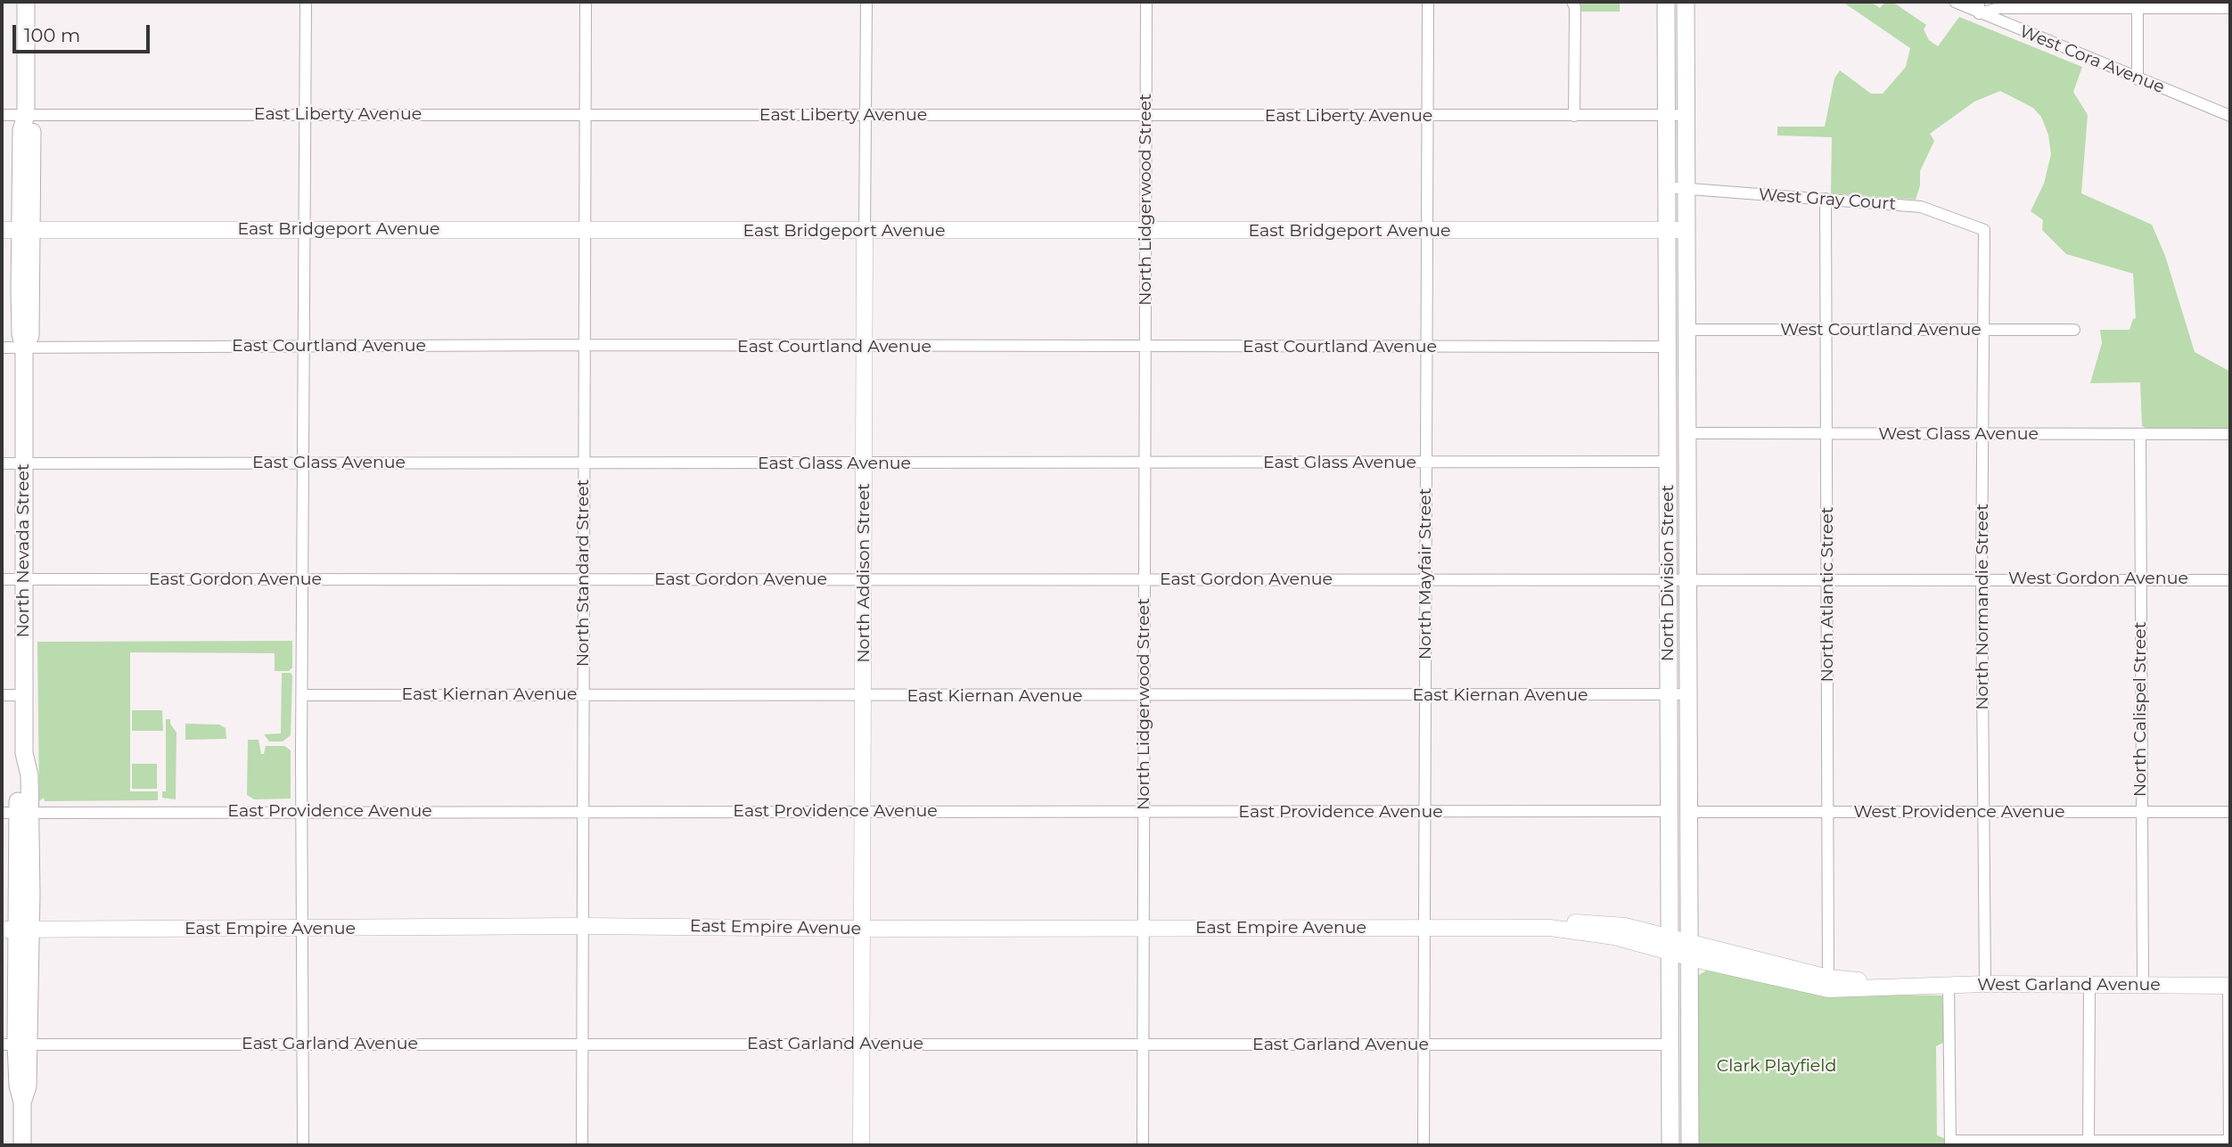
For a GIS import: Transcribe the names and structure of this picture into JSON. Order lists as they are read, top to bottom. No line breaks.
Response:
{"streets":{"main road":["North Nevada Street","North Division Street"],"street":["West Cora Avenue","East Liberty Avenue","North Lidgerwood Street","West Gray Court","East Bridgeport Avenue","West Courtland Avenue","East Courtland Avenue","West Glass Avenue","East Glass Avenue","North Standard Street","North Addison Street","North Mayfair Street","West Gordon Avenue","East Gordon Avenue","North Atlantic Street","North Normandie Street","East Kiernan Avenue","North Calispel Street","East Providence Avenue","West Providence Avenue","East Empire Avenue","West Garland Avenue","East Garland Avenue"]},"crossings":[["East Liberty Avenue","North Lidgerwood Street"],["East Liberty Avenue","North Nevada Street"],["East Liberty Avenue","North Standard Street"],["East Liberty Avenue","North Addison Street"],["East Liberty Avenue","North Division Street"],["East Liberty Avenue","North Mayfair Street"],["North Lidgerwood Street","East Bridgeport Avenue"],["North Lidgerwood Street","East Courtland Avenue"],["North Lidgerwood Street","East Glass Avenue"],["North Lidgerwood Street","East Gordon Avenue"],["North Lidgerwood Street","East Kiernan Avenue"],["North Lidgerwood Street","East Providence Avenue"],["North Lidgerwood Street","East Empire Avenue"],["North Lidgerwood Street","East Garland Avenue"],["West Gray Court","North Division Street"],["West Gray Court","North Atlantic Street"],["West Gray Court","North Normandie Street"],["East Bridgeport Avenue","North Nevada Street"],["East Bridgeport Avenue","North Standard Street"],["East Bridgeport Avenue","North Addison Street"],["East Bridgeport Avenue","North Division Street"],["East Bridgeport Avenue","North Mayfair Street"],["West Courtland Avenue","North Division Street"],["West Courtland Avenue","North Atlantic Street"],["West Courtland Avenue","North Normandie Street"],["East Courtland Avenue","North Nevada Street"],["East Courtland Avenue","North Standard Street"],["East Courtland Avenue","North Addison Street"],["East Courtland Avenue","North Division Street"],["East Courtland Avenue","North Mayfair Street"],["West Glass Avenue","North Division Street"],["West Glass Avenue","North Atlantic Street"],["West Glass Avenue","North Normandie Street"],["West Glass Avenue","North Calispel Street"],["East Glass Avenue","North Nevada Street"],["East Glass Avenue","North Standard Street"],["East Glass Avenue","North Addison Street"],["East Glass Avenue","North Division Street"],["East Glass Avenue","North Mayfair Street"],["North Nevada Street","East Gordon Avenue"],["North Nevada Street","East Providence Avenue"],["North Nevada Street","East Empire Avenue"],["North Nevada Street","East Garland Avenue"],["North Standard Street","East Gordon Avenue"],["North Standard Street","East Kiernan Avenue"],["North Standard Street","East Providence Avenue"],["North Standard Street","East Empire Avenue"],["North Standard Street","East Garland Avenue"],["North Addison Street","East Gordon Avenue"],["North Addison Street","East Kiernan Avenue"],["North Addison Street","East Providence Avenue"],["North Addison Street","East Empire Avenue"],["North Addison Street","East Garland Avenue"],["North Division Street","West Gordon Avenue"],["North Division Street","East Gordon Avenue"],["North Division Street","East Kiernan Avenue"],["North Division Street","East Providence Avenue"],["North Division Street","West Providence Avenue"],["North Division Street","East Empire Avenue"],["North Division Street","West Garland Avenue"],["North Division Street","East Garland Avenue"],["North Mayfair Street","East Gordon Avenue"],["North Mayfair Street","East Kiernan Avenue"],["North Mayfair Street","East Providence Avenue"],["North Mayfair Street","East Empire Avenue"],["North Mayfair Street","East Garland Avenue"],["West Gordon Avenue","East Gordon Avenue"],["West Gordon Avenue","North Atlantic Street"],["West Gordon Avenue","North Normandie Street"],["West Gordon Avenue","North Calispel Street"],["North Atlantic Street","West Providence Avenue"],["North Atlantic Street","West Garland Avenue"],["North Normandie Street","West Providence Avenue"],["North Normandie Street","West Garland Avenue"],["North Calispel Street","West Providence Avenue"],["North Calispel Street","West Garland Avenue"],["East Empire Avenue","West Garland Avenue"]],"parks":["Clark Playfield"],"scale_bar":"100 m"}
